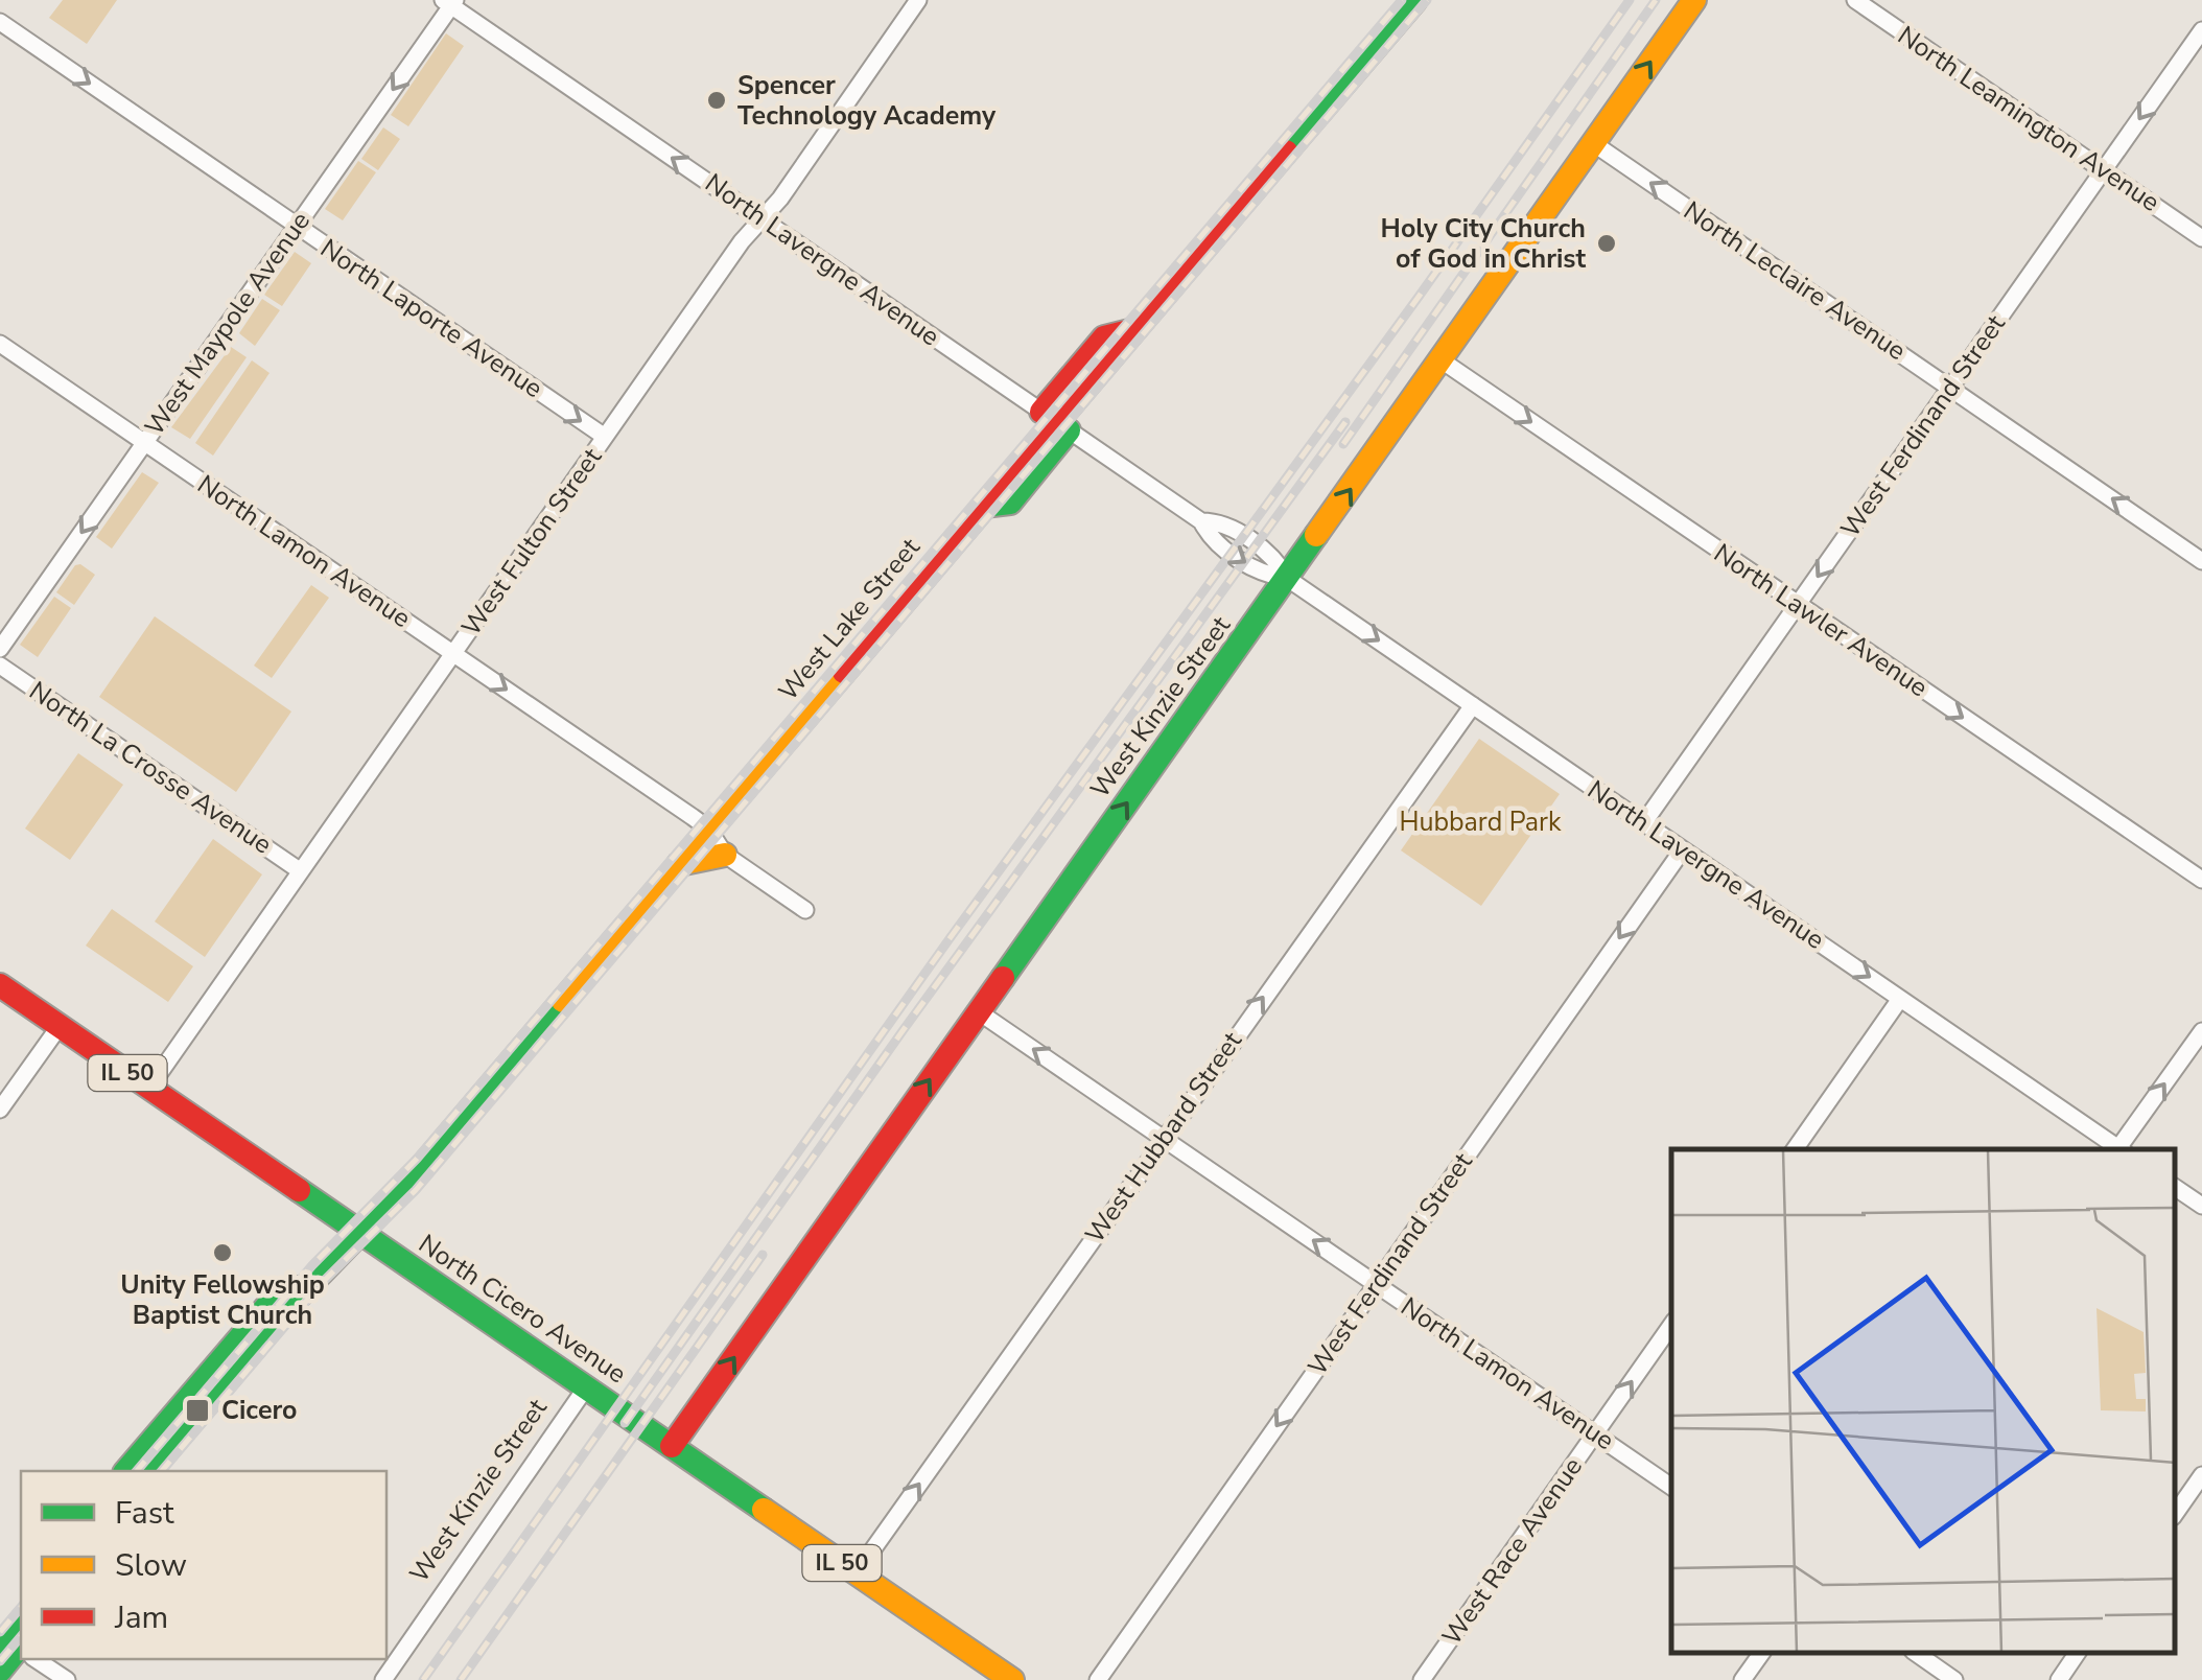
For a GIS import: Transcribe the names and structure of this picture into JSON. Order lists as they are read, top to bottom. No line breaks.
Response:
{"streets":{"main road":["West Lake Street","West Kinzie Street","IL 50","North Cicero Avenue"],"street":["North Leamington Avenue","North Lavergne Avenue","North Leclaire Avenue","North Laporte Avenue","West Maypole Avenue","West Ferdinand Street","West Fulton Street","North Lamon Avenue","North Lawler Avenue","North La Crosse Avenue","West Hubbard Street","West Race Avenue"]},"crossings":[["North Leamington Avenue","West Ferdinand Street"],["North Lavergne Avenue","West Maypole Avenue"],["North Lavergne Avenue","West Ferdinand Street"],["North Lavergne Avenue","West Fulton Street"],["North Lavergne Avenue","West Lake Street"],["North Lavergne Avenue","West Kinzie Street"],["North Lavergne Avenue","West Hubbard Street"],["North Leclaire Avenue","West Ferdinand Street"],["North Leclaire Avenue","West Kinzie Street"],["North Laporte Avenue","West Maypole Avenue"],["North Laporte Avenue","West Fulton Street"],["West Maypole Avenue","North Lamon Avenue"],["West Ferdinand Street","North Lamon Avenue"],["West Ferdinand Street","North Lawler Avenue"],["West Fulton Street","North Lamon Avenue"],["West Fulton Street","North La Crosse Avenue"],["West Fulton Street","North Cicero Avenue"],["North Lamon Avenue","West Lake Street"],["North Lamon Avenue","West Kinzie Street"],["North Lamon Avenue","West Hubbard Street"],["North Lamon Avenue","West Race Avenue"],["West Lake Street","North Cicero Avenue"],["North Lawler Avenue","West Kinzie Street"],["West Kinzie Street","North Cicero Avenue"],["West Hubbard Street","North Cicero Avenue"]],"one_way":["North Leclaire Avenue","North Laporte Avenue","West Maypole Avenue","West Ferdinand Street","North Lawler Avenue","West Kinzie Street","West Hubbard Street"],"parks":["Hubbard Park"],"places":{"other":["Spencer Technology Academy","Holy City Church of God in Christ","Unity Fellowship Baptist Church"],"transit":["Cicero"]},"legend":["Fast","Slow","Jam"]}
